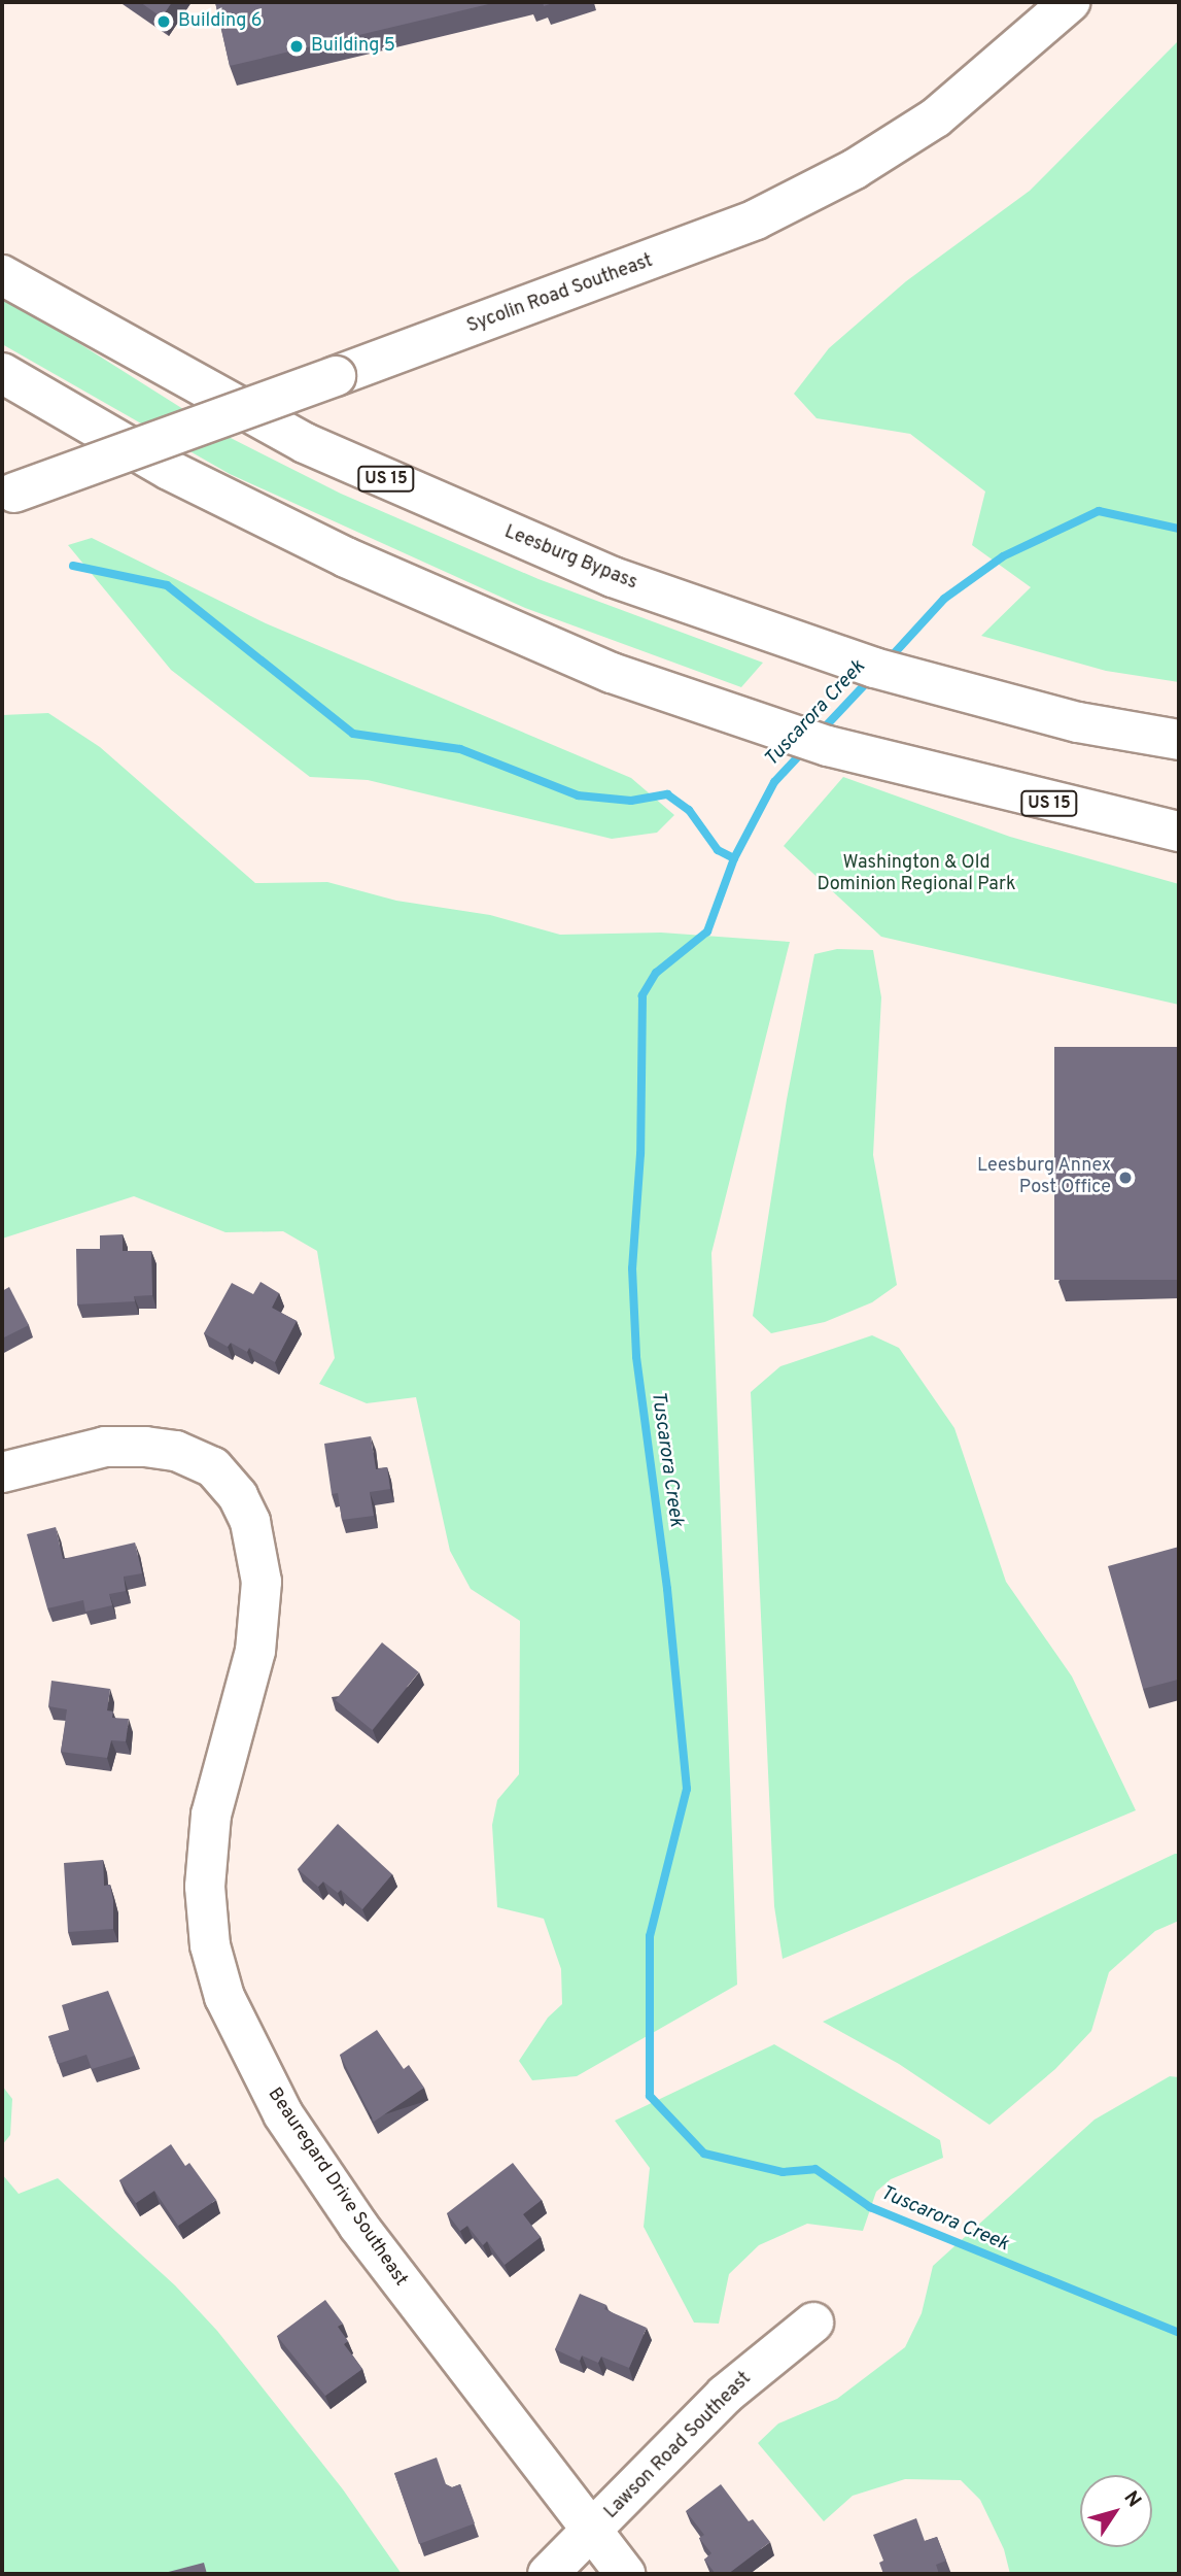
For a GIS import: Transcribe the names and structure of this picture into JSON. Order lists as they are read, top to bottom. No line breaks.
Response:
{"streets":{"main road":["Sycolin Road Southeast","US 15","Leesburg Bypass","Beauregard Drive Southeast","Lawson Road Southeast"]},"crossings":[["Beauregard Drive Southeast","Lawson Road Southeast"]],"water":["Tuscarora Creek"],"parks":["Washington & Old Dominion Regional Park"],"places":["Building 6","Building 5","Leesburg Annex Post Office"],"north":"top right"}
